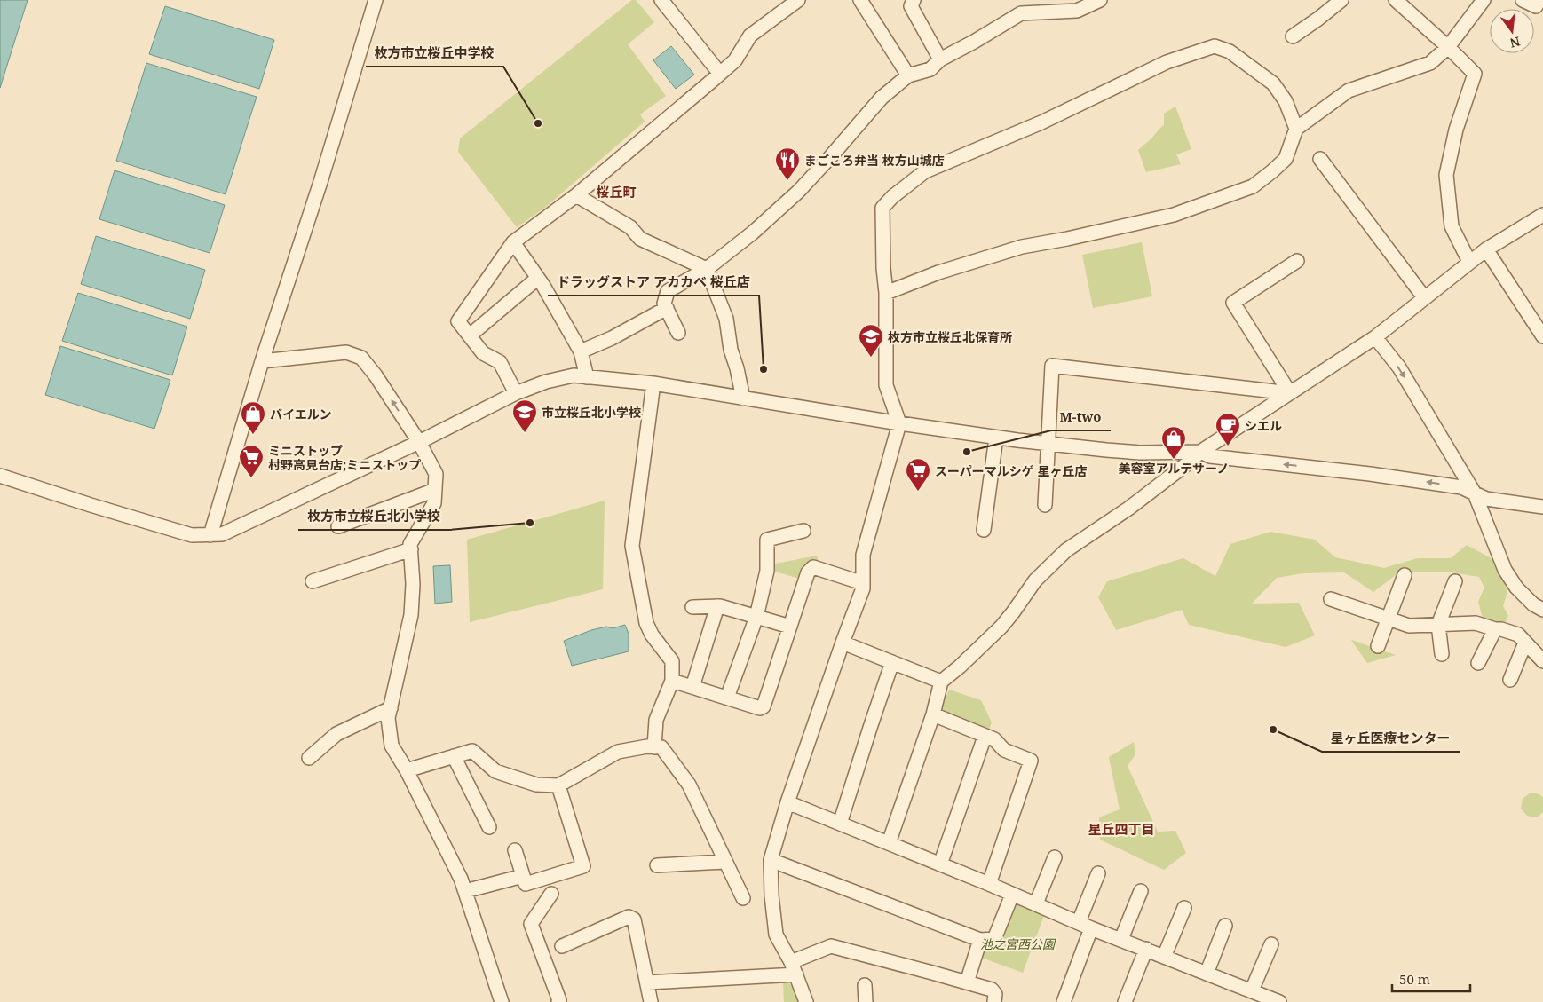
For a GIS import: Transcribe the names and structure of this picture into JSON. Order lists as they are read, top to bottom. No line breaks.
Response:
{"districts":["桜丘町","星丘四丁目"],"parks":["池之宮西公園"],"places":{"other":["枚方市立桜丘中学校","ドラッグストア アカカベ 桜丘店","M-two","枚方市立桜丘北小学校","星ヶ丘医療センター"],"restaurant":["まごころ弁当 枚方山城店"],"school or university":["枚方市立桜丘北保育所","市立桜丘北小学校"],"shop":["バイエルン","美容室アルテサーノ"],"cafe":["シエル"],"supermarket":["ミニストップ 村野高見台店;ミニストップ","スーパーマルシゲ 星ヶ丘店"]},"scale_bar":"50 m","north":"bottom"}
